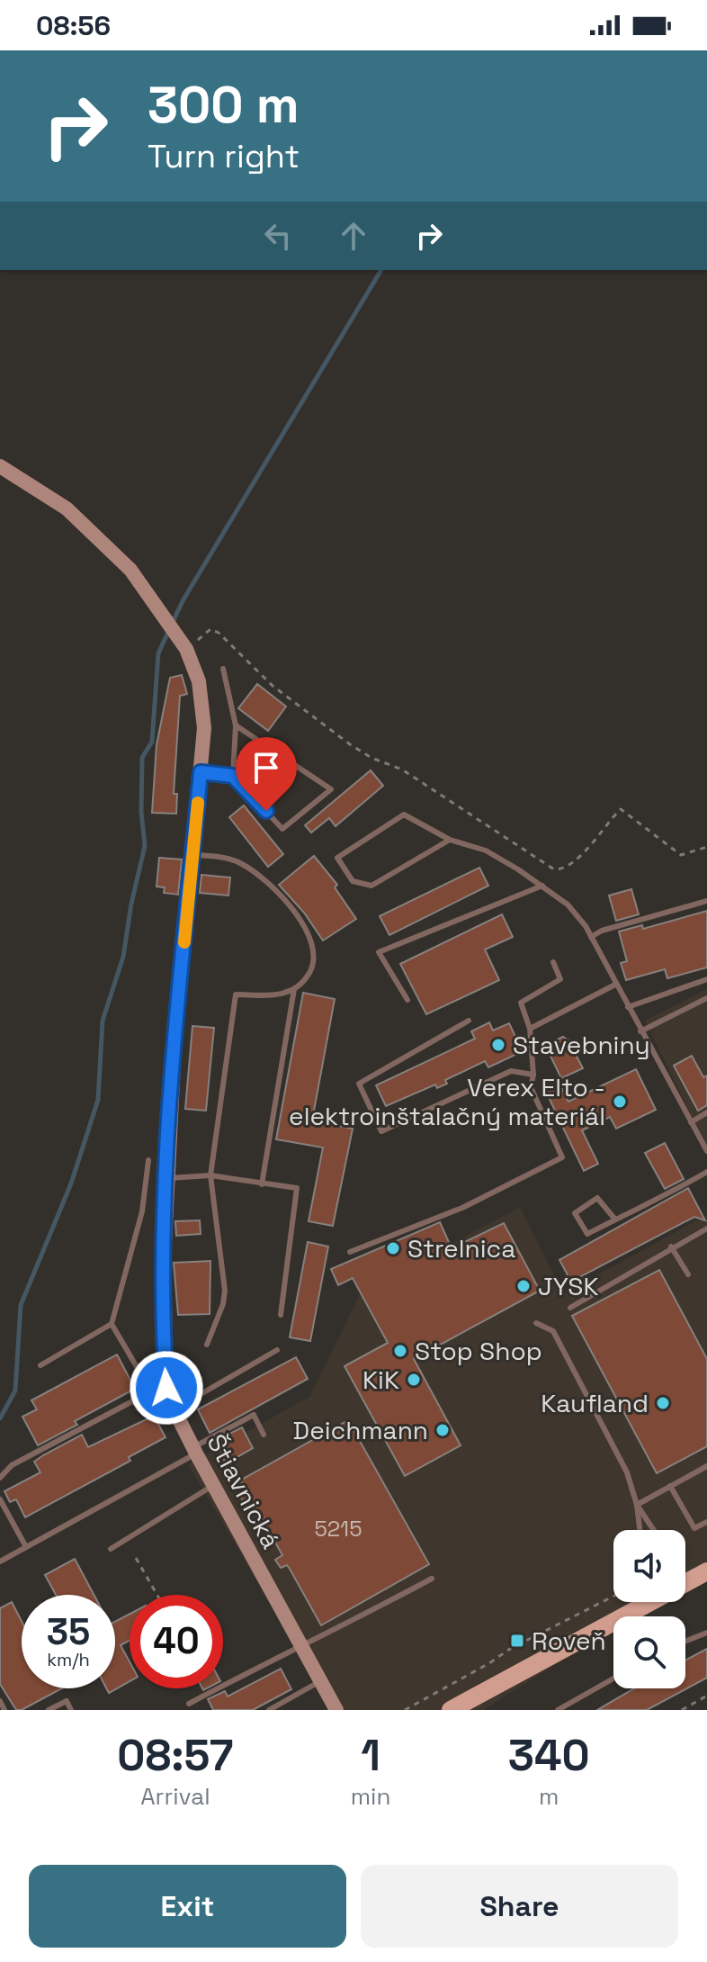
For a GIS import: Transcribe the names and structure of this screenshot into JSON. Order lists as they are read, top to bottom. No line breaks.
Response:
{"streets":{"street":["Štiavnická"]},"places":{"other":["Stavebniny","Verex Elto - elektroinštalačný materiál","Strelnica","JYSK","Stop Shop","KiK","Kaufland","Deichmann"],"transit":["Roveň"]},"house_numbers":["5215"],"page":{"status":"08:56","turn":["300 m","Turn right"],"speed":"35 km/h","limit":"40","eta":["08:57","Arrival","1","min","340","m"],"buttons":["Exit","Share"]}}
